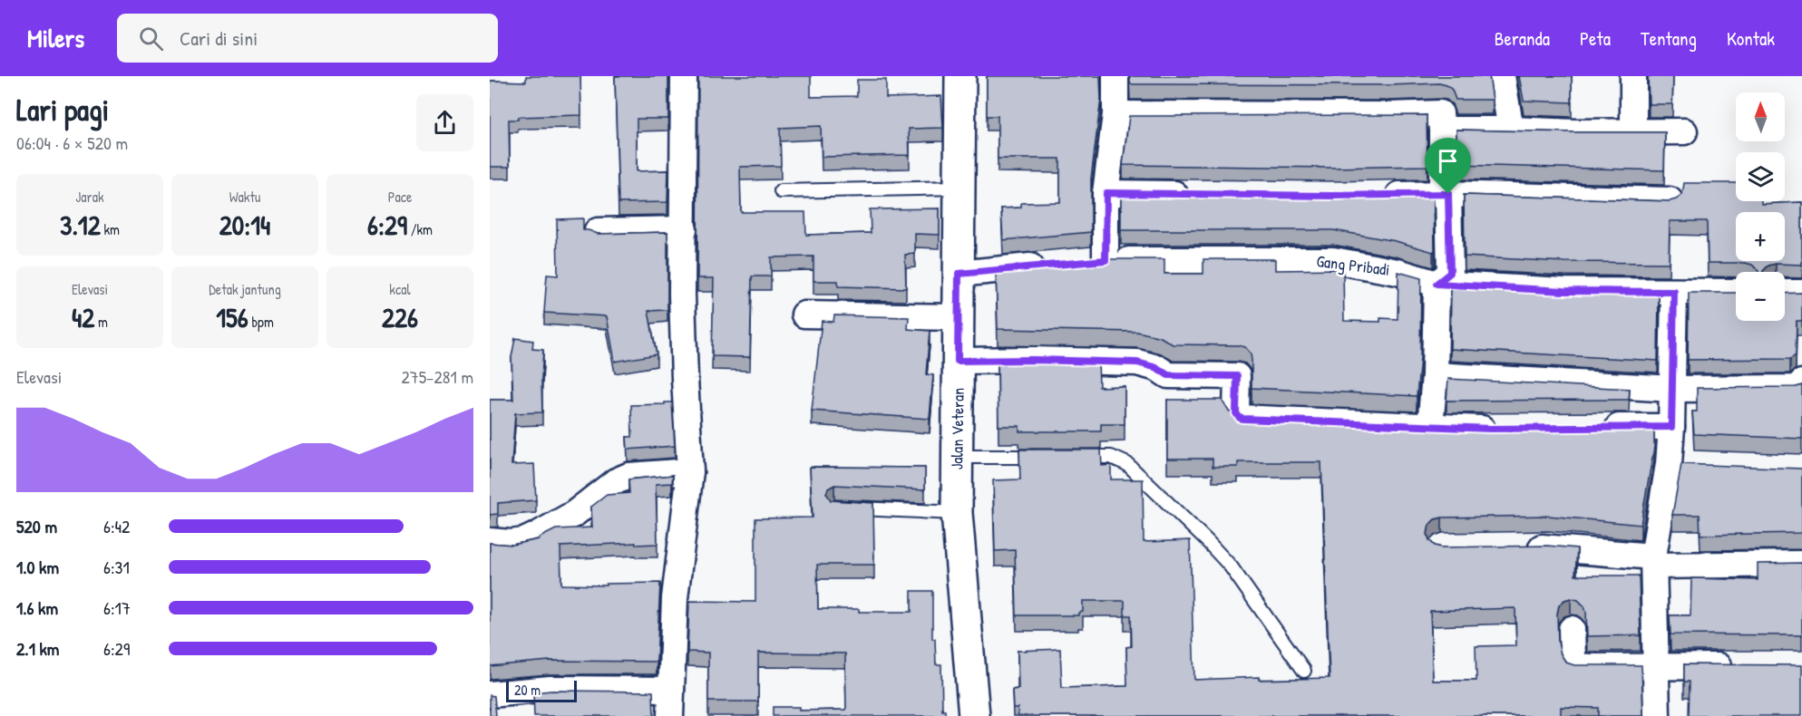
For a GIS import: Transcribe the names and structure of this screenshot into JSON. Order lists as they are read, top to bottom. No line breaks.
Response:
{"streets":{"main road":["Jalan Veteran"],"street":["Gang Pribadi"]},"scale_bar":"20 m","north":"top","page":{"header":"Milers","search":"Cari di sini","nav":["Beranda","Peta","Tentang","Kontak"],"heading":["Lari pagi","06:04 · 6 × 520 m"],"map_buttons":["+","−"],"stats":[["Jarak","3.12 km"],["Waktu","20:14"],["Pace","6:29 /km"],["Elevasi","42 m"],["Detak jantung","156 bpm"],["kcal","226"]],"chart":["Elevasi","275–281 m"],"list":[{"name":"520 m","note":"6:42"},{"name":"1.0 km","note":"6:31"},{"name":"1.6 km","note":"6:17"},{"name":"2.1 km","note":"6:29"}],"scale":"20 m"}}
